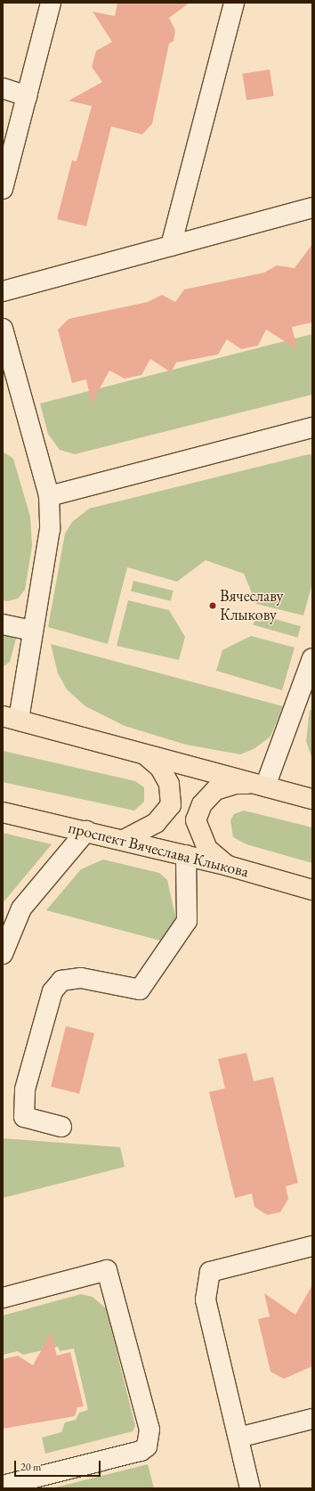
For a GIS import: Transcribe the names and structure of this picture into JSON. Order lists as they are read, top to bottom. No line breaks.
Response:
{"streets":{"main road":["проспект Вячеслава Клыкова"]},"places":["Вячеславу Клыкову"],"scale_bar":"20 m"}
